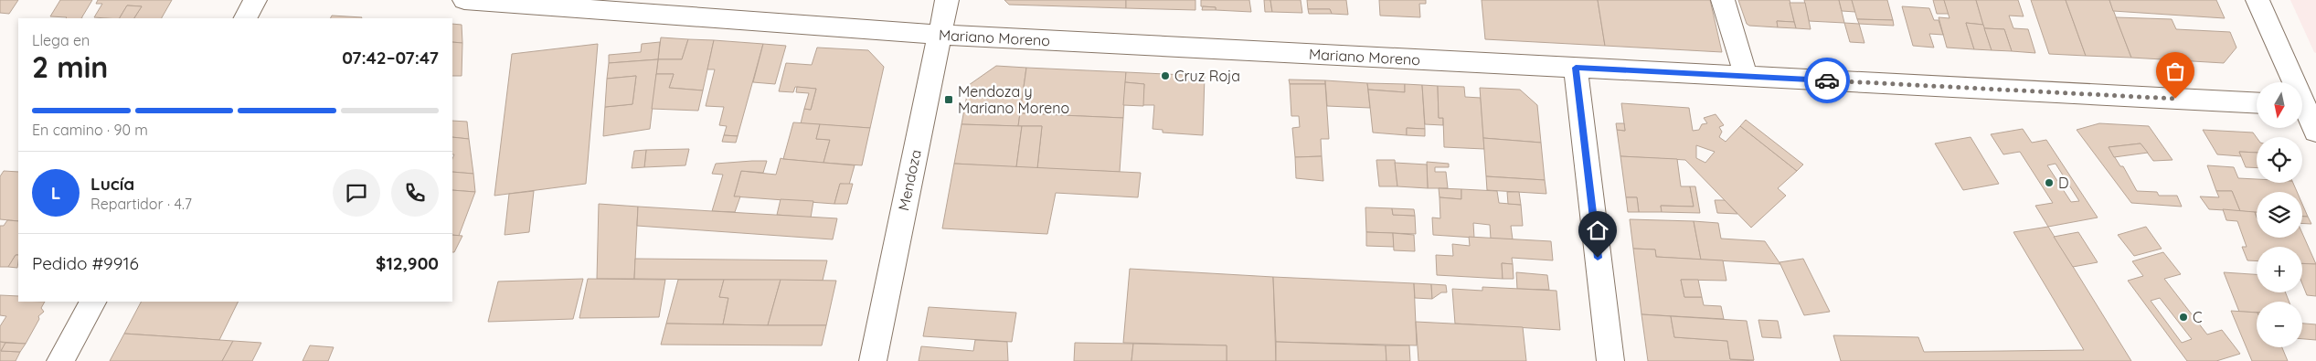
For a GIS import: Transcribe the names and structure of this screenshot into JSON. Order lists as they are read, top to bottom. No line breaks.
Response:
{"streets":{"street":["Mariano Moreno","Mendoza"]},"crossings":[["Mariano Moreno","Mendoza"]],"places":{"other":["Cruz Roja","D","C"],"transit":["Mendoza y Mariano Moreno"]},"north":"bottom","page":{"heading":["2 min","Llega en","07:42–07:47"],"panel":["Lucía","Repartidor · 4.7","Pedido #9916","$12,900"],"map_buttons":["+","−"],"bar":"En camino · 90 m","round":"L"}}
